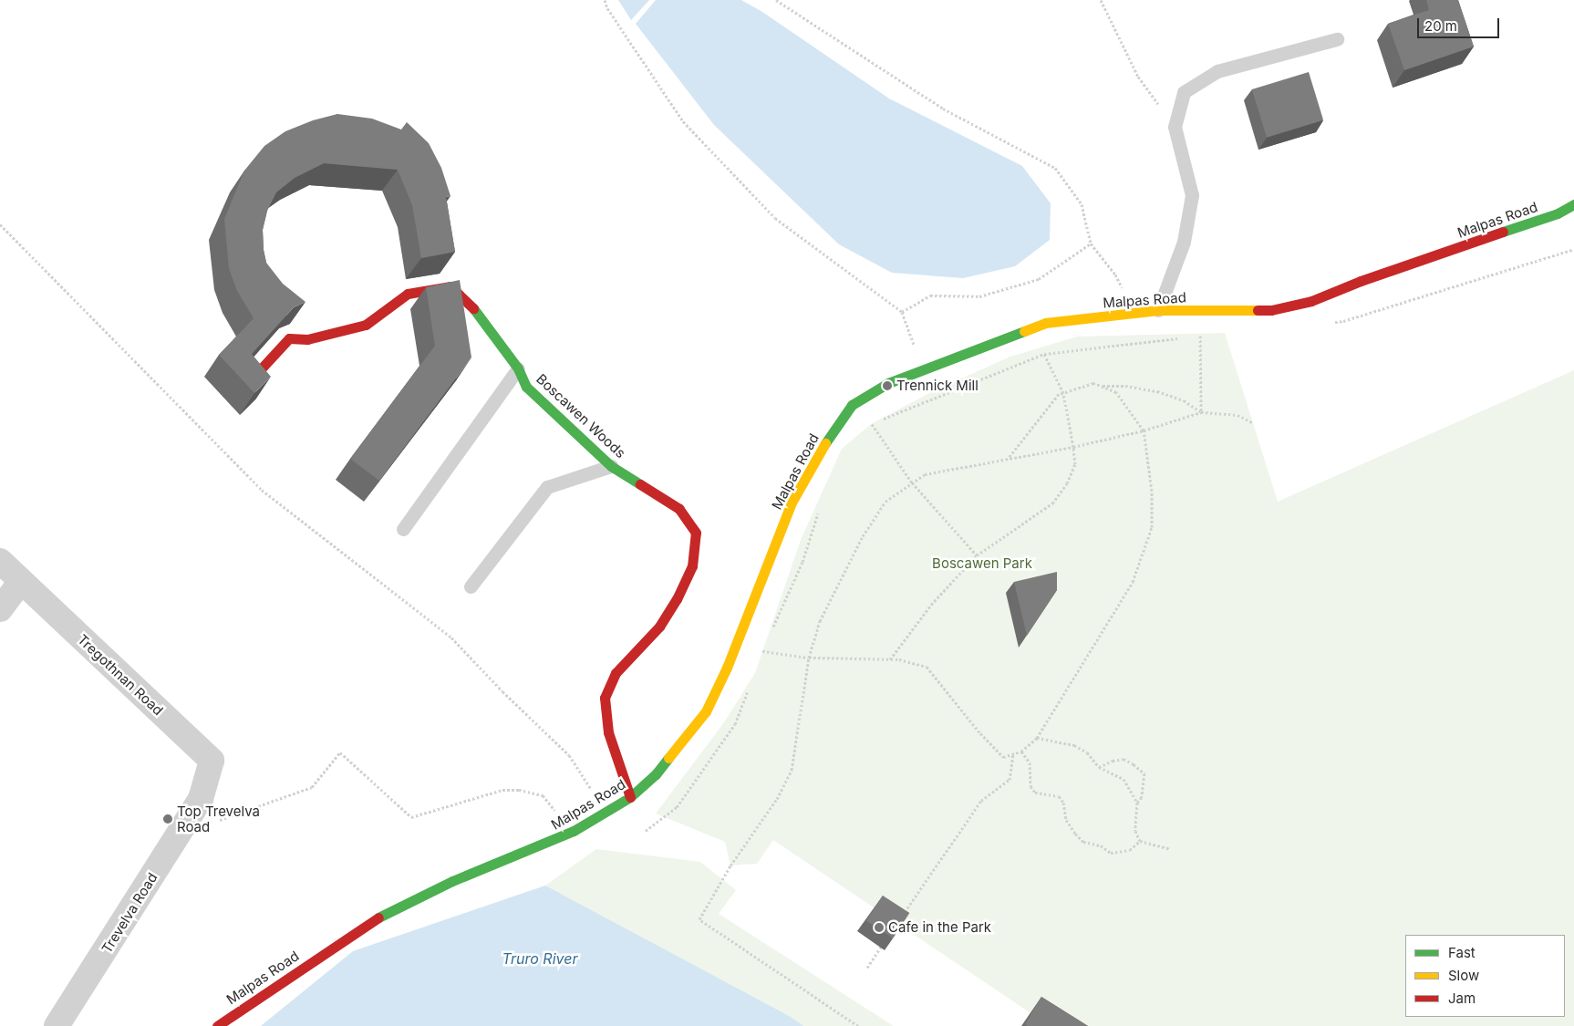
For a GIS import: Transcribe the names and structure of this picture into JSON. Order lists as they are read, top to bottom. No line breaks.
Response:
{"streets":{"street":["Malpas Road","Boscawen Woods","Tregothnan Road","Trevelva Road"]},"crossings":[["Malpas Road","Boscawen Woods"],["Tregothnan Road","Trevelva Road"]],"water":["Truro River"],"parks":["Boscawen Park"],"places":["Trennick Mill","Top Trevelva Road","Cafe in the Park"],"legend":["Fast","Slow","Jam"],"scale_bar":"20 m"}
